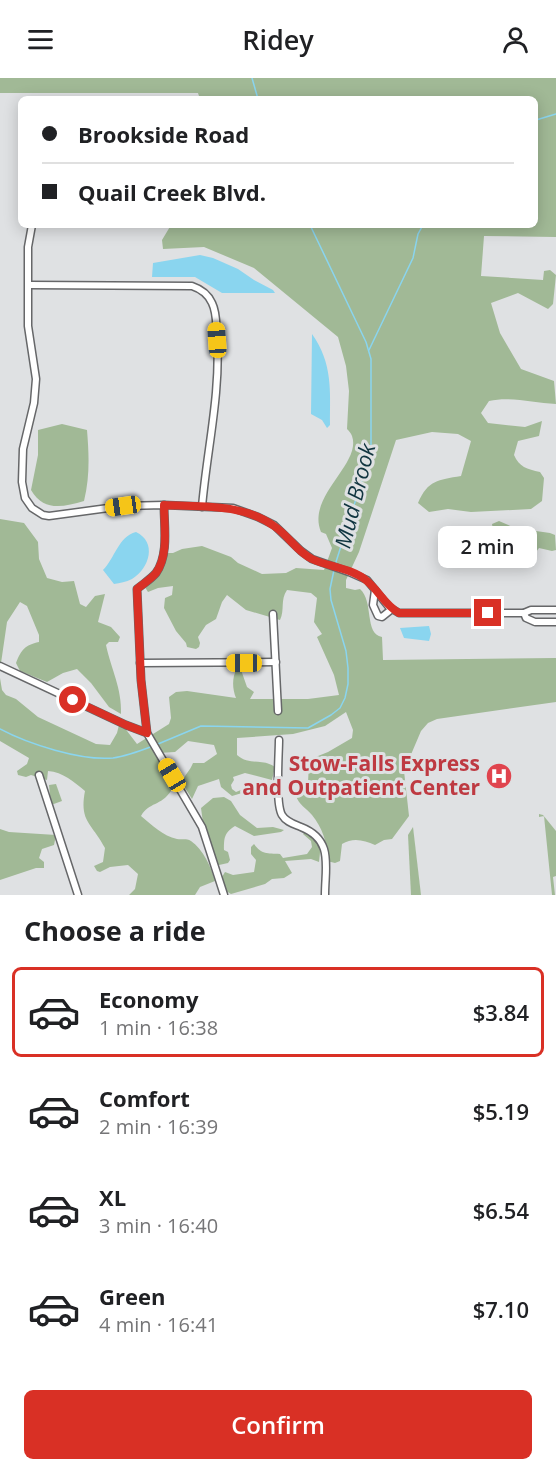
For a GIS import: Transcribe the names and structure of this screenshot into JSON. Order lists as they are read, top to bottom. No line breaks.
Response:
{"water":["Mud Brook"],"places":{"hospital":["Stow-Falls Express and Outpatient Center"]},"page":{"header":"Ridey","banner":["Brookside Road","Quail Creek Blvd."],"bubble":"2 min","heading":"Choose a ride","list":[{"name":"Economy","note":"1 min · 16:38","value":"$3.84"},{"name":"Comfort","note":"2 min · 16:39","value":"$5.19"},{"name":"XL","note":"3 min · 16:40","value":"$6.54"},{"name":"Green","note":"4 min · 16:41","value":"$7.10"}],"buttons":"Confirm"}}
